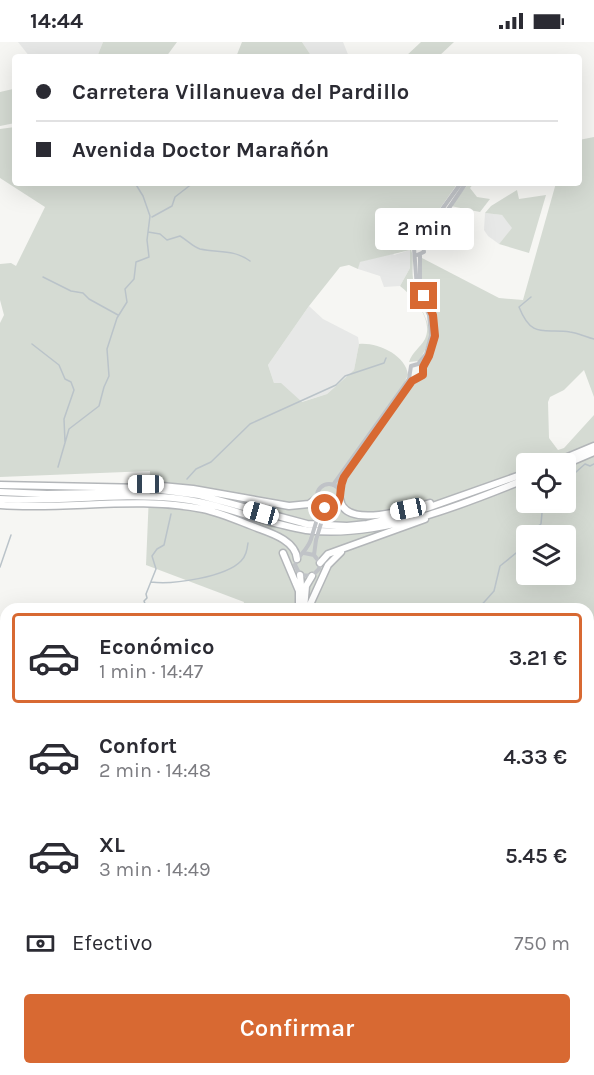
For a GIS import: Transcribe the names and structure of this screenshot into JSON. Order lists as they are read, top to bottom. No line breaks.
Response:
{"page":{"status":"14:44","banner":["Carretera Villanueva del Pardillo","Avenida Doctor Marañón"],"bubble":"2 min","list":[{"name":"Económico","note":"1 min · 14:47","value":"3.21 €"},{"name":"Confort","note":"2 min · 14:48","value":"4.33 €"},{"name":"XL","note":"3 min · 14:49","value":"5.45 €"}],"pay":["Efectivo","750 m"],"buttons":"Confirmar"}}
